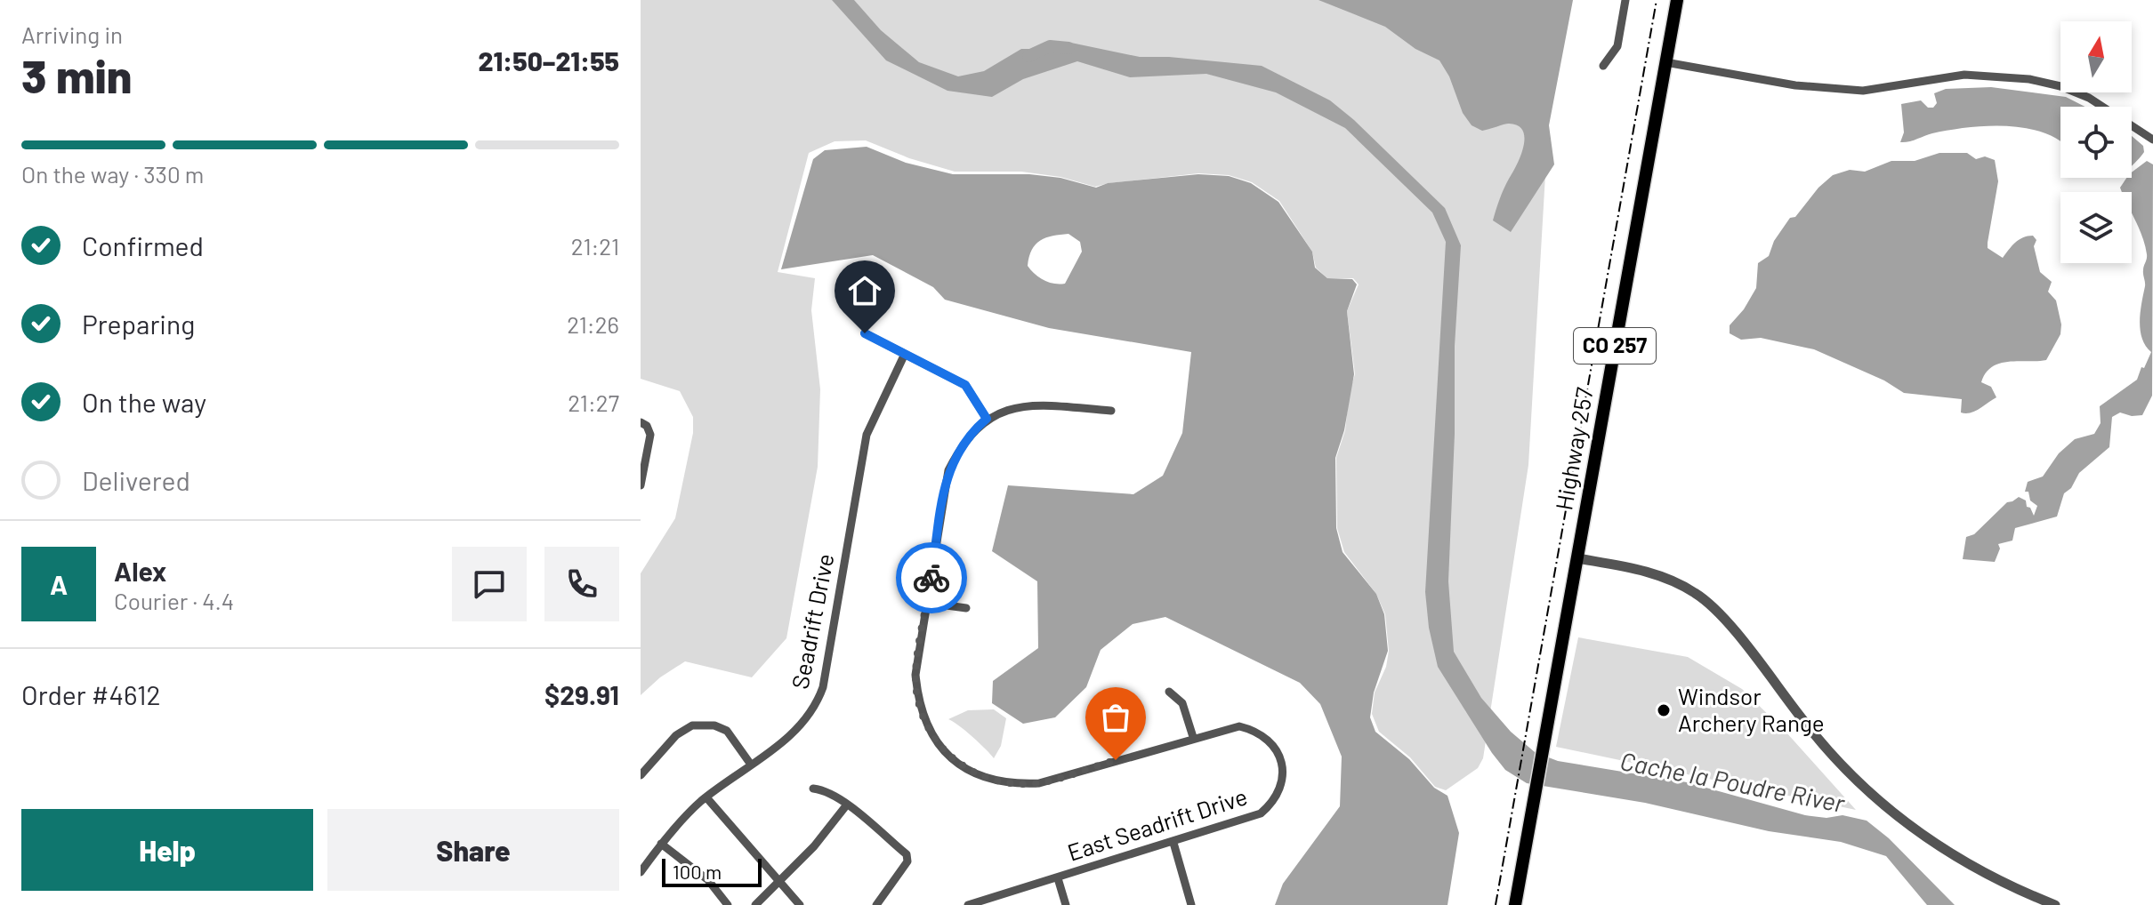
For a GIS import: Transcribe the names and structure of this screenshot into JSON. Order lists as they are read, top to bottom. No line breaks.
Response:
{"streets":{"main road":["CO 257","Highway 257"],"street":["Seadrift Drive","East Seadrift Drive"]},"water":["Cache la Poudre River"],"places":["Windsor Archery Range"],"scale_bar":"100 m","north":"top","page":{"heading":["3 min","Arriving in","21:50–21:55"],"panel":["Alex","Courier · 4.4","Order #4612","$29.91"],"bar":"On the way · 330 m","list":[["Confirmed","21:21"],["Preparing","21:26"],["On the way","21:27"],"Delivered"],"round":"A","buttons":["Help","Share"],"scale":"100 m"}}
